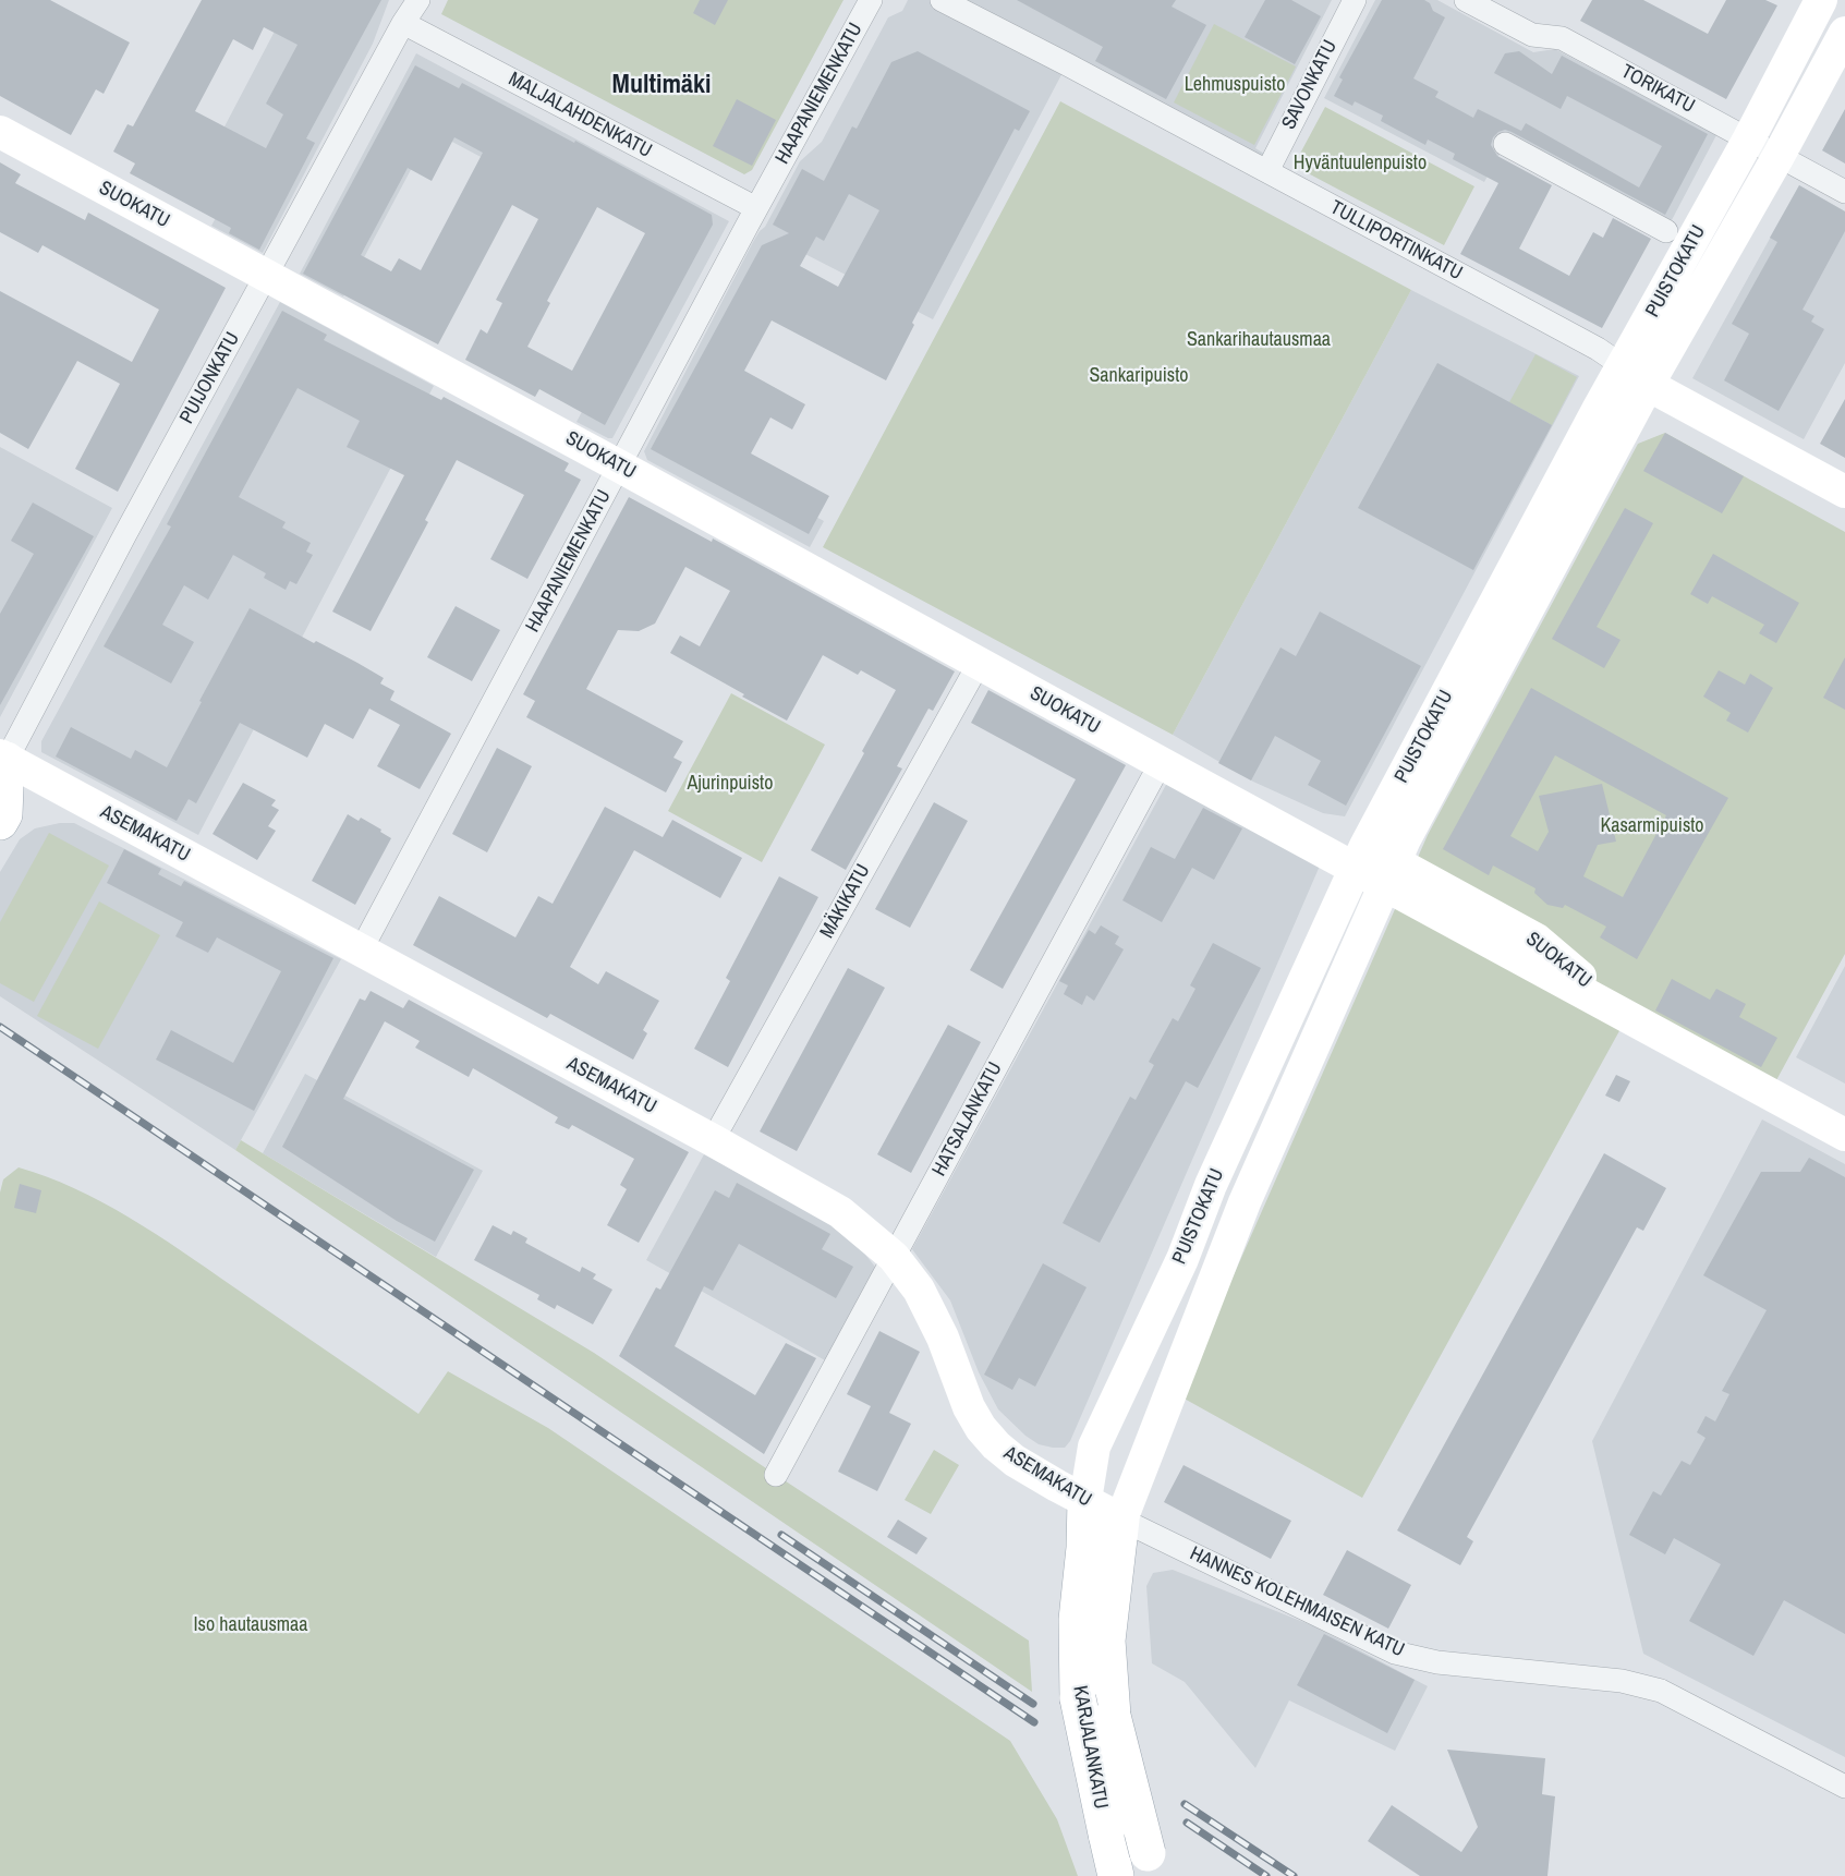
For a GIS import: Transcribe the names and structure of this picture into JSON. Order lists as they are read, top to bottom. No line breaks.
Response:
{"streets":{"main road":["SUOKATU","TULLIPORTINKATU","PUISTOKATU","PUIJONKATU","ASEMAKATU","KARJALANKATU"],"street":["SAVONKATU","TORIKATU","HAAPANIEMENKATU","MALJALAHDENKATU","MÄKIKATU","HATSALANKATU","HANNES KOLEHMAISEN KATU"]},"crossings":[["SAVONKATU","TULLIPORTINKATU"],["TORIKATU","PUISTOKATU"],["HAAPANIEMENKATU","MALJALAHDENKATU"],["HAAPANIEMENKATU","SUOKATU"],["HAAPANIEMENKATU","ASEMAKATU"],["MALJALAHDENKATU","PUIJONKATU"],["SUOKATU","PUISTOKATU"],["SUOKATU","PUIJONKATU"],["SUOKATU","MÄKIKATU"],["SUOKATU","HATSALANKATU"],["TULLIPORTINKATU","PUISTOKATU"],["PUISTOKATU","ASEMAKATU"],["PUISTOKATU","HANNES KOLEHMAISEN KATU"],["PUISTOKATU","KARJALANKATU"],["PUIJONKATU","ASEMAKATU"],["ASEMAKATU","MÄKIKATU"],["ASEMAKATU","HATSALANKATU"],["ASEMAKATU","HANNES KOLEHMAISEN KATU"],["ASEMAKATU","KARJALANKATU"],["HANNES KOLEHMAISEN KATU","KARJALANKATU"]],"districts":["Multimäki"],"parks":["Lehmuspuisto","Hyväntuulenpuisto","Sankarihautausmaa","Sankaripuisto","Ajurinpuisto","Kasarmipuisto","Iso hautausmaa"]}
